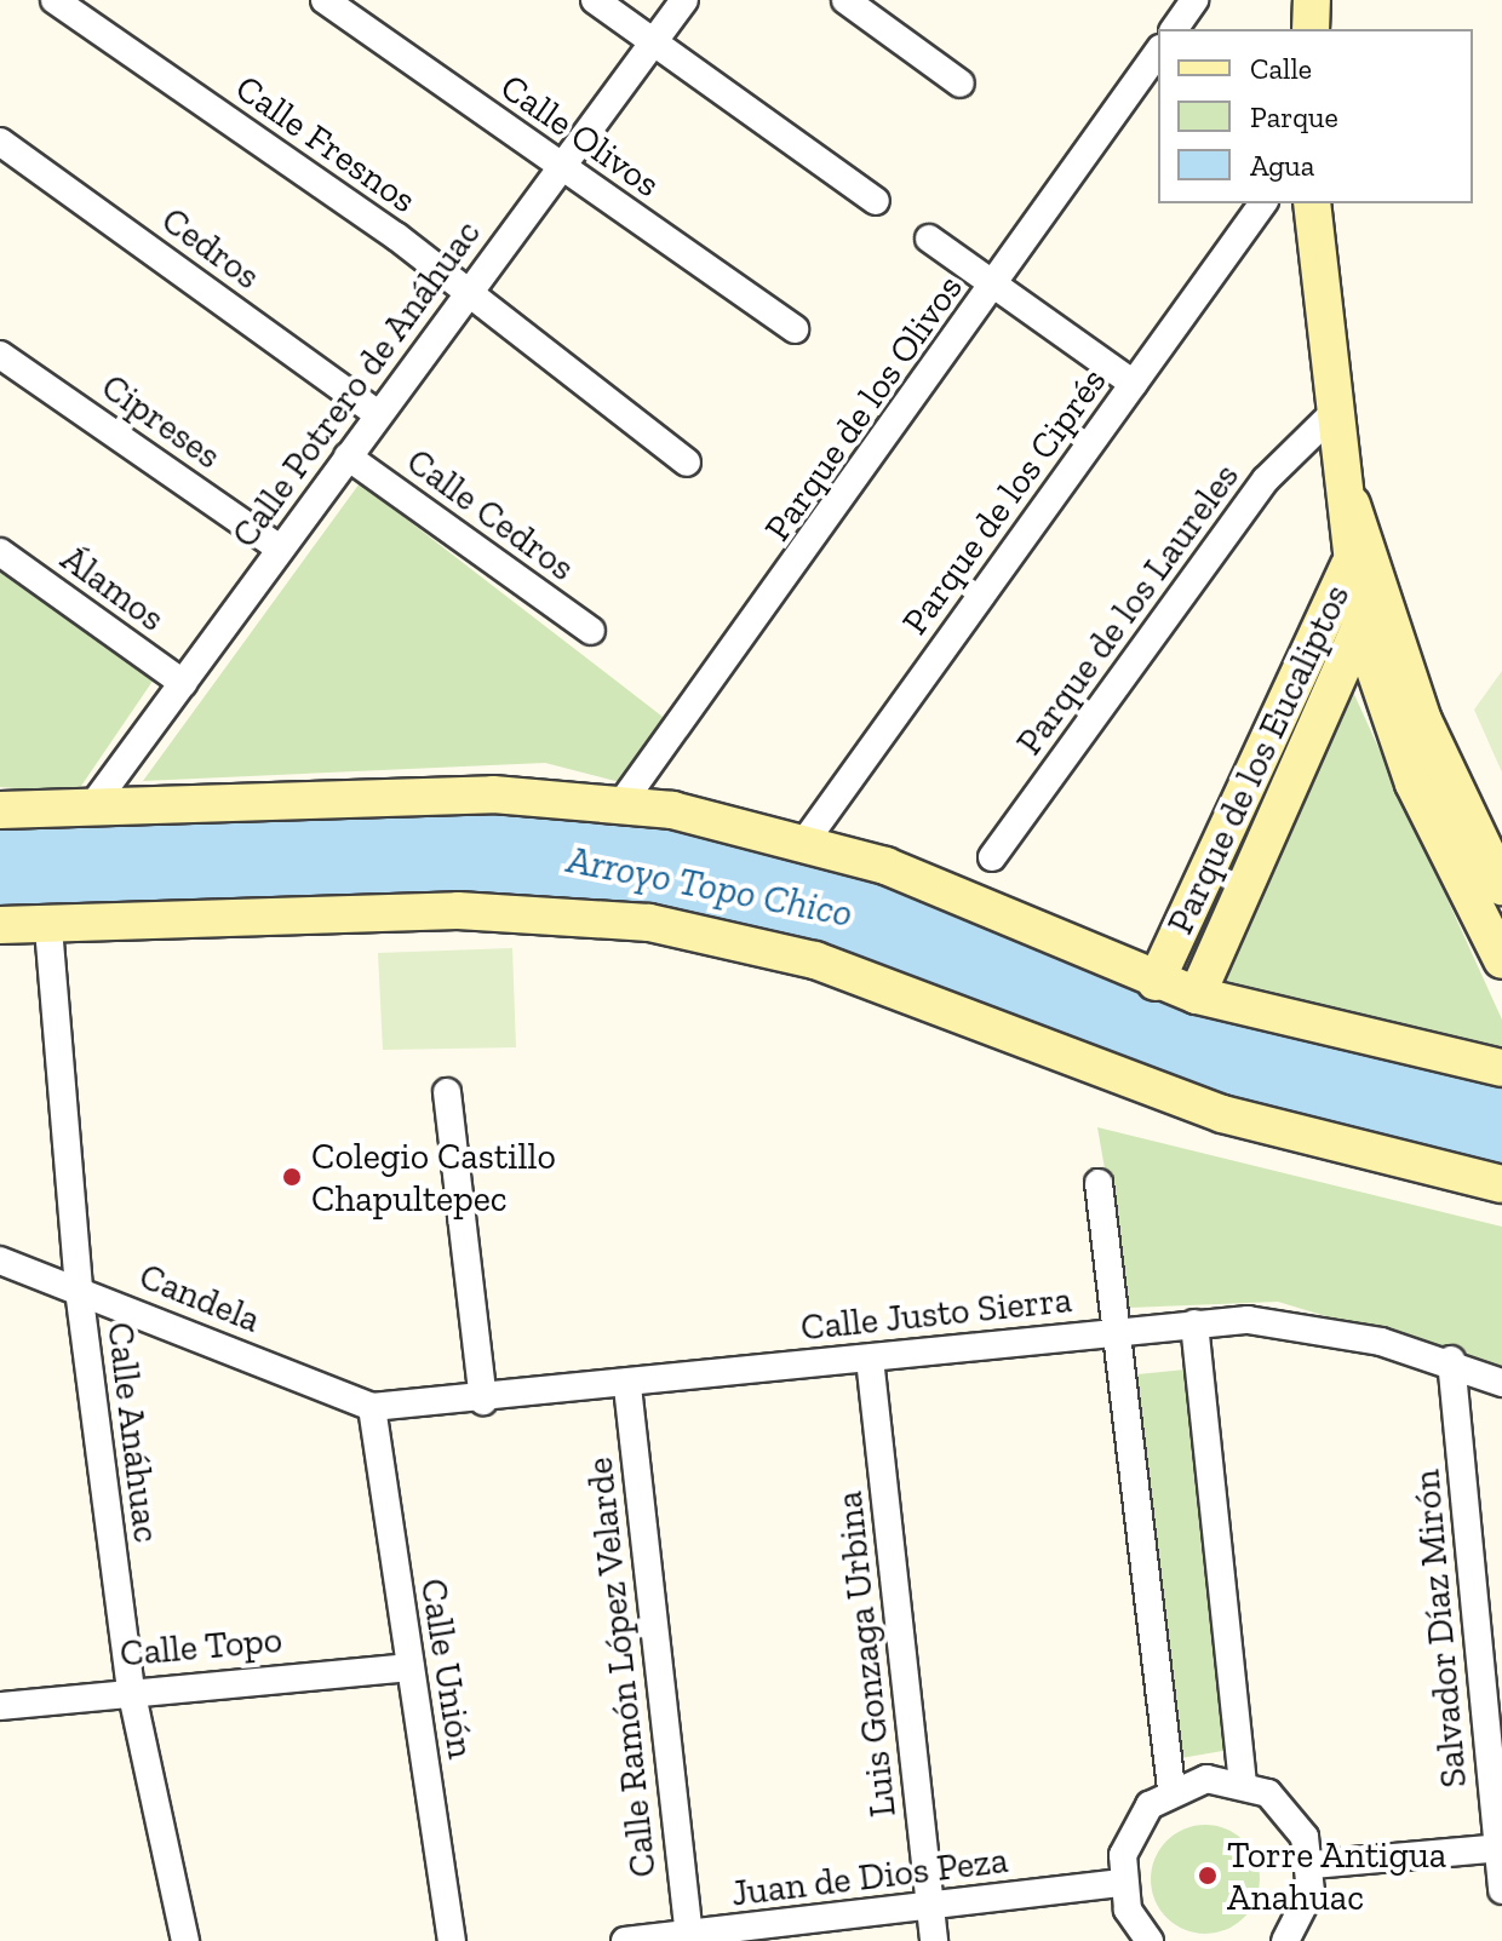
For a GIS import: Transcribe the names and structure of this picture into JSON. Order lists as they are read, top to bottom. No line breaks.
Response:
{"streets":{"main road":["Parque de los Eucaliptos"],"street":["Calle Olivos","Calle Fresnos","Cedros","Calle Potrero de Anáhuac","Parque de los Olivos","Cipreses","Parque de los Ciprés","Calle Cedros","Álamos","Parque de los Laureles","Candela","Calle Justo Sierra","Calle Anáhuac","Salvador Díaz Mirón","Calle Topo","Luis Gonzaga Urbina","Calle Ramón López Velarde","Calle Unión","Juan de Dios Peza"]},"crossings":[["Calle Olivos","Calle Potrero de Anáhuac"],["Calle Fresnos","Calle Potrero de Anáhuac"],["Cedros","Calle Potrero de Anáhuac"],["Calle Potrero de Anáhuac","Cipreses"],["Calle Potrero de Anáhuac","Calle Cedros"],["Calle Potrero de Anáhuac","Álamos"],["Candela","Calle Justo Sierra"],["Candela","Calle Anáhuac"],["Candela","Calle Unión"],["Calle Justo Sierra","Salvador Díaz Mirón"],["Calle Justo Sierra","Luis Gonzaga Urbina"],["Calle Justo Sierra","Calle Ramón López Velarde"],["Calle Justo Sierra","Calle Unión"],["Calle Anáhuac","Calle Topo"],["Calle Topo","Calle Unión"],["Luis Gonzaga Urbina","Juan de Dios Peza"],["Calle Ramón López Velarde","Juan de Dios Peza"]],"water":["Arroyo Topo Chico"],"places":["Colegio Castillo Chapultepec","Torre Antigua Anahuac"],"legend":["Calle","Parque","Agua"]}
